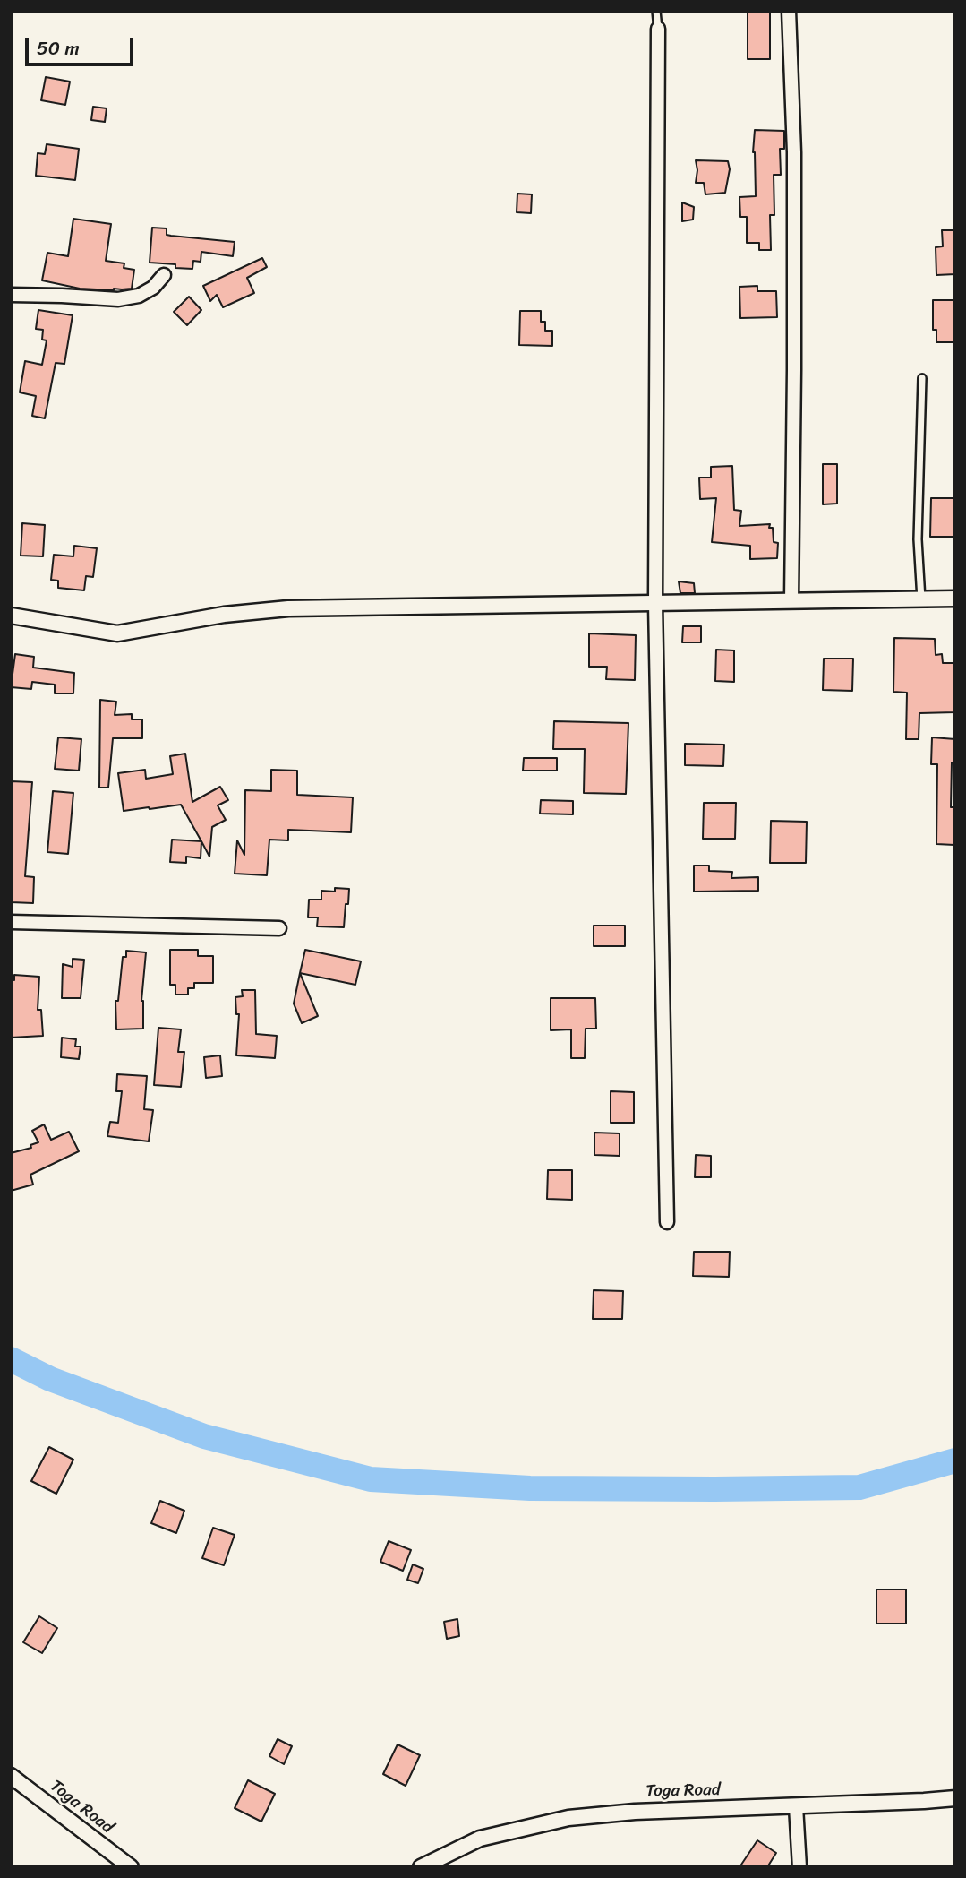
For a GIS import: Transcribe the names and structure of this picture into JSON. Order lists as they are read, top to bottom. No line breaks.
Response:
{"streets":{"street":["Toga Road"]},"scale_bar":"50 m"}
